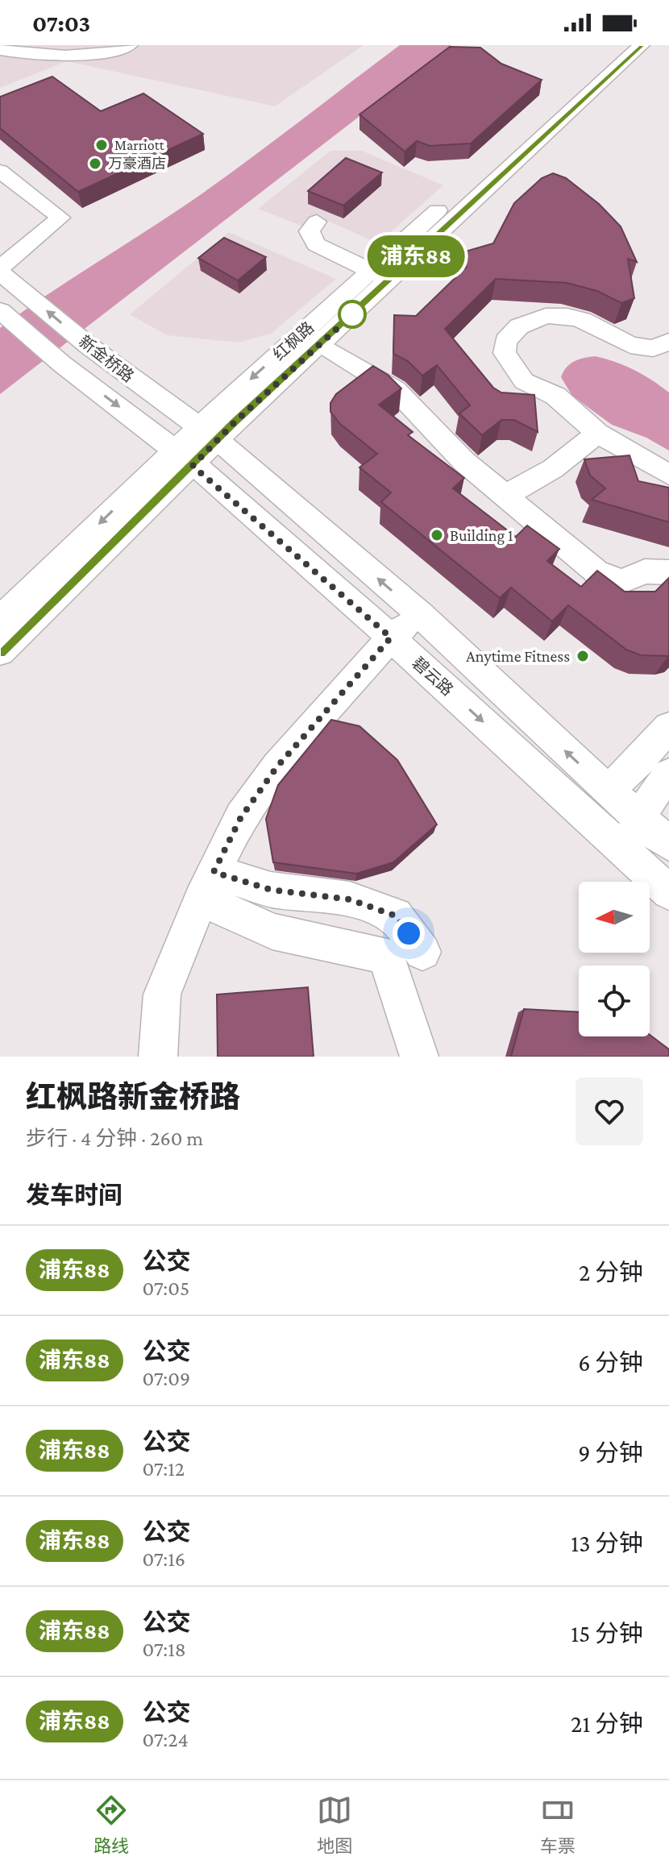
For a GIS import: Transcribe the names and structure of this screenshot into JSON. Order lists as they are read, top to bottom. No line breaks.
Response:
{"streets":{"street":["红枫路","新金桥路","碧云路"]},"crossings":[["红枫路","新金桥路"],["红枫路","碧云路"],["新金桥路","碧云路"]],"places":["Marriott","万豪酒店","Building 1","Anytime Fitness"],"lines":["bus line 浦东88"],"north":"left","page":{"status":"07:03","on_map":"浦东88","heading":[["红枫路新金桥路","步行 · 4 分钟 · 260 m"],"发车时间"],"list":[{"mark":"浦东88","name":"公交","note":"07:05","value":"2 分钟"},{"mark":"浦东88","name":"公交","note":"07:09","value":"6 分钟"},{"mark":"浦东88","name":"公交","note":"07:12","value":"9 分钟"},{"mark":"浦东88","name":"公交","note":"07:16","value":"13 分钟"},{"mark":"浦东88","name":"公交","note":"07:18","value":"15 分钟"},{"mark":"浦东88","name":"公交","note":"07:24","value":"21 分钟"}],"tabs":["路线","地图","车票"]}}
